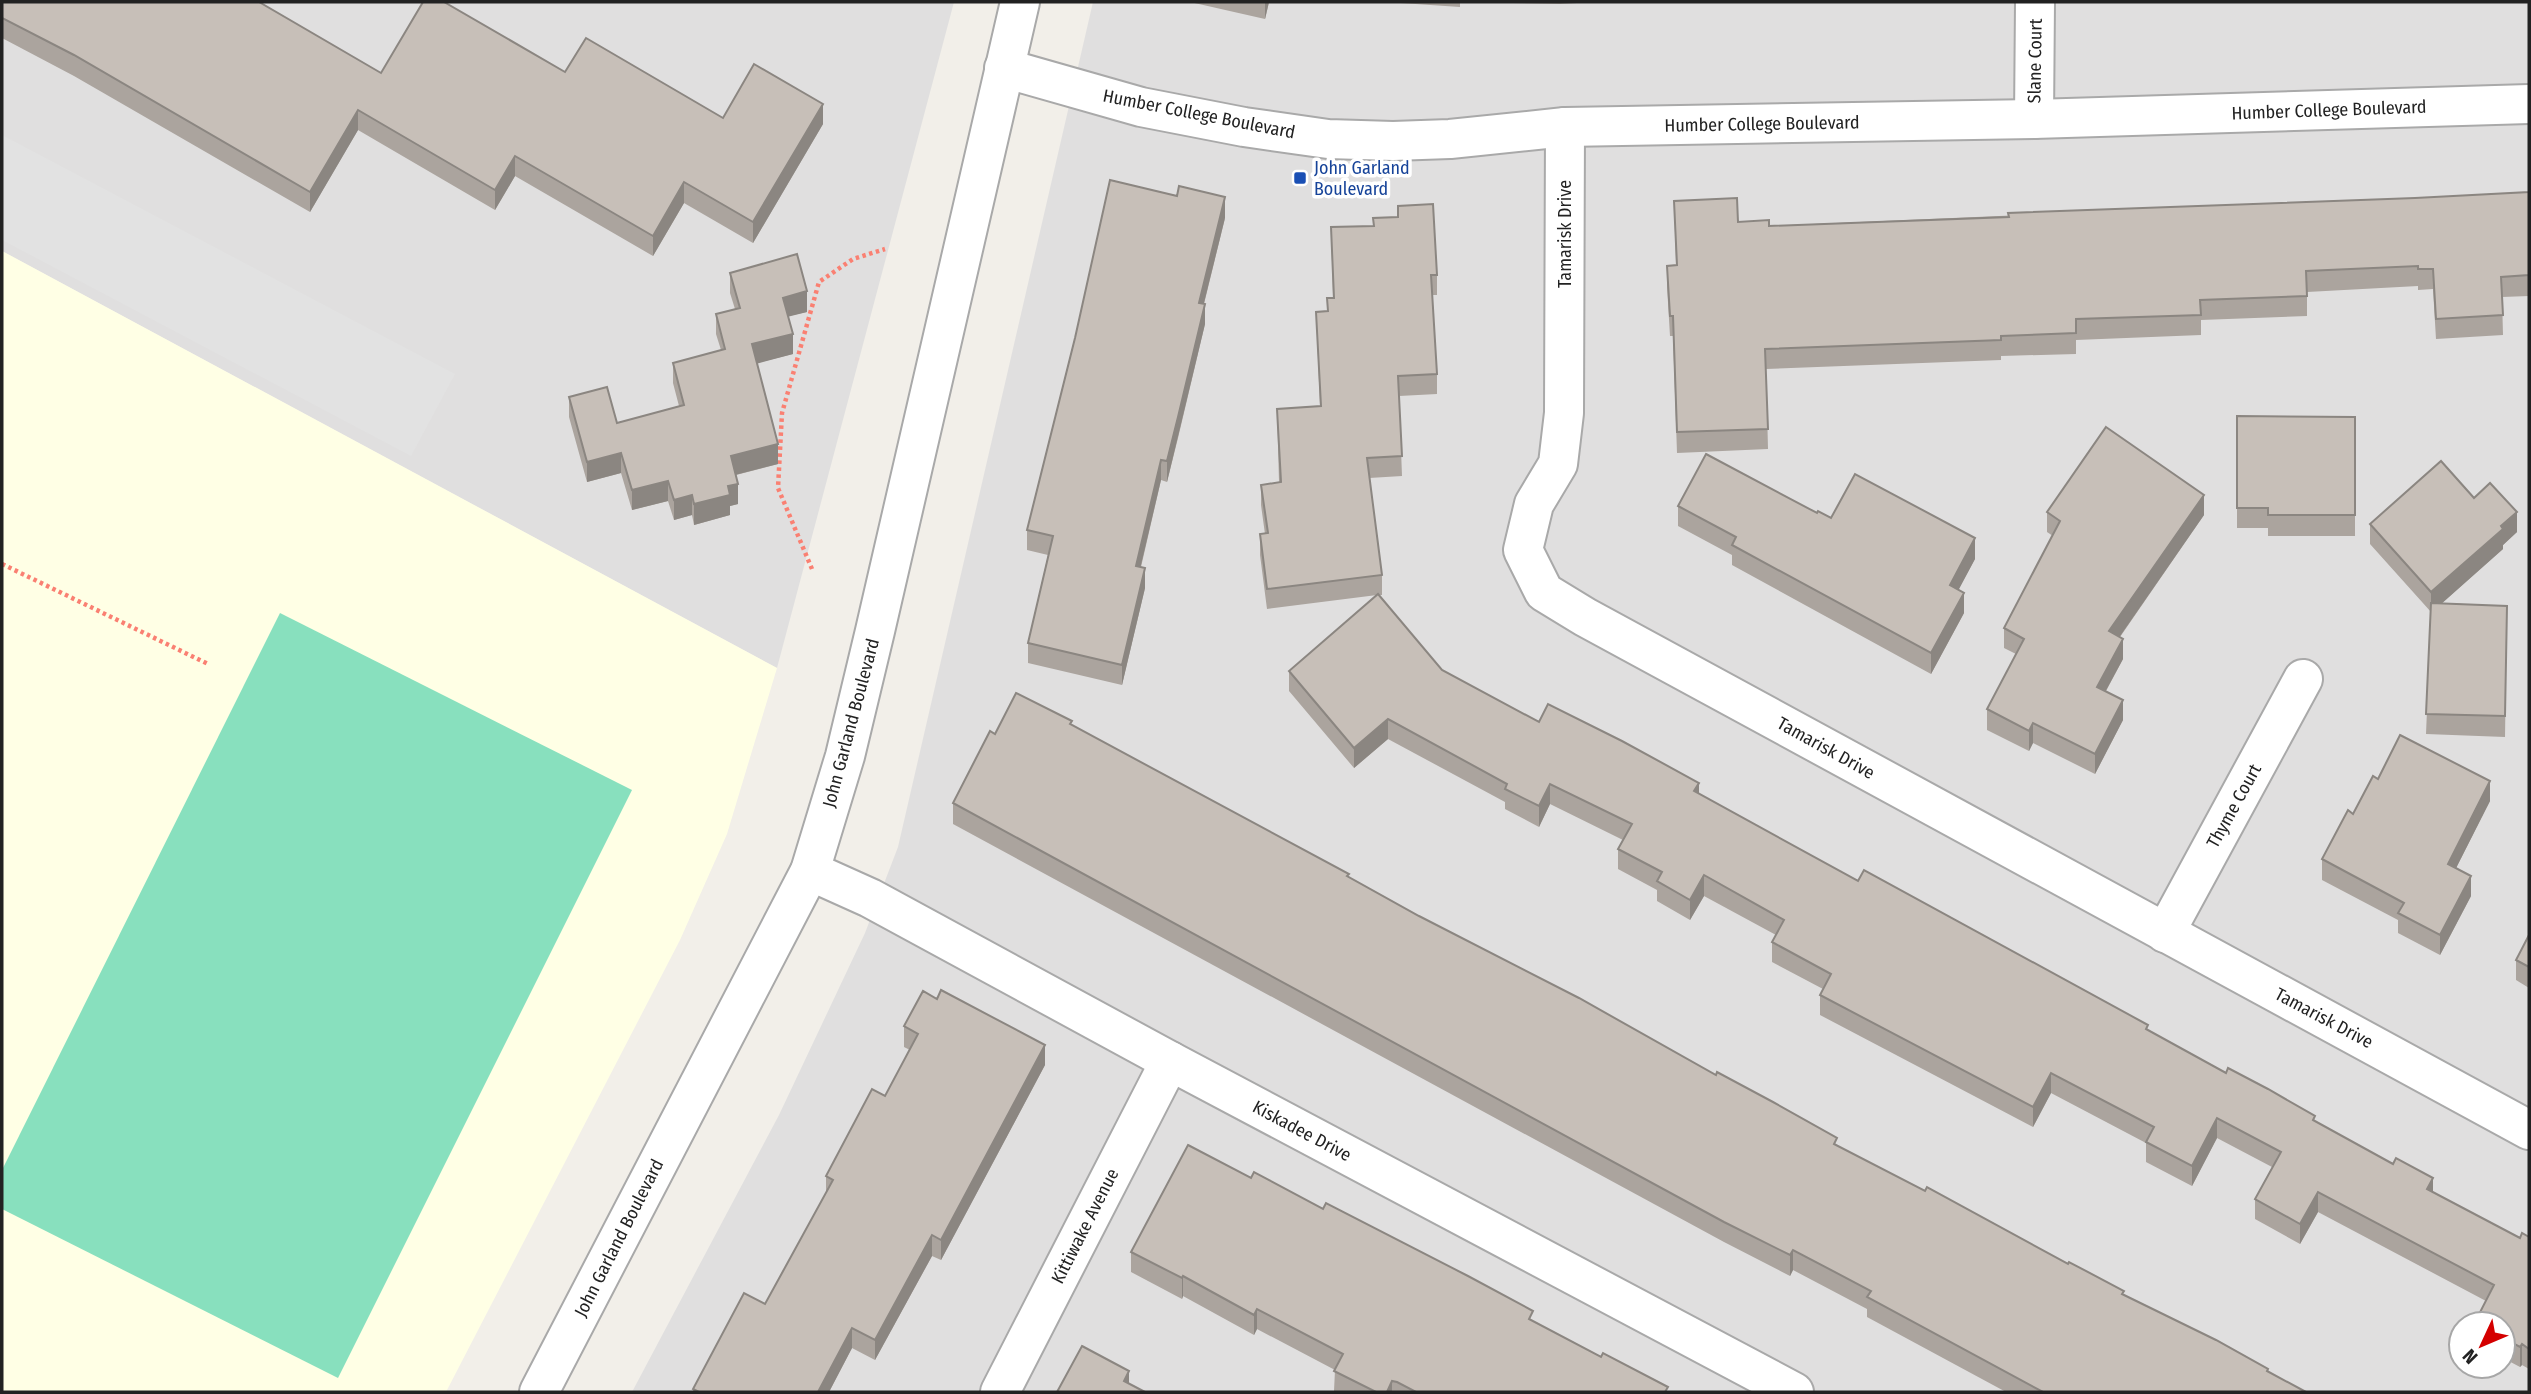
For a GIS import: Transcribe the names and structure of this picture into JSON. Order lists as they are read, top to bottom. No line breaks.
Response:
{"streets":{"street":["Slane Court","Humber College Boulevard","Tamarisk Drive","John Garland Boulevard","Thyme Court","Kiskadee Drive","Kittiwake Avenue"]},"crossings":[["Slane Court","Humber College Boulevard"],["Humber College Boulevard","Tamarisk Drive"],["Humber College Boulevard","John Garland Boulevard"],["Tamarisk Drive","Thyme Court"],["John Garland Boulevard","Kiskadee Drive"],["Kiskadee Drive","Kittiwake Avenue"]],"places":{"transit":["John Garland Boulevard"]},"north":"bottom left"}
